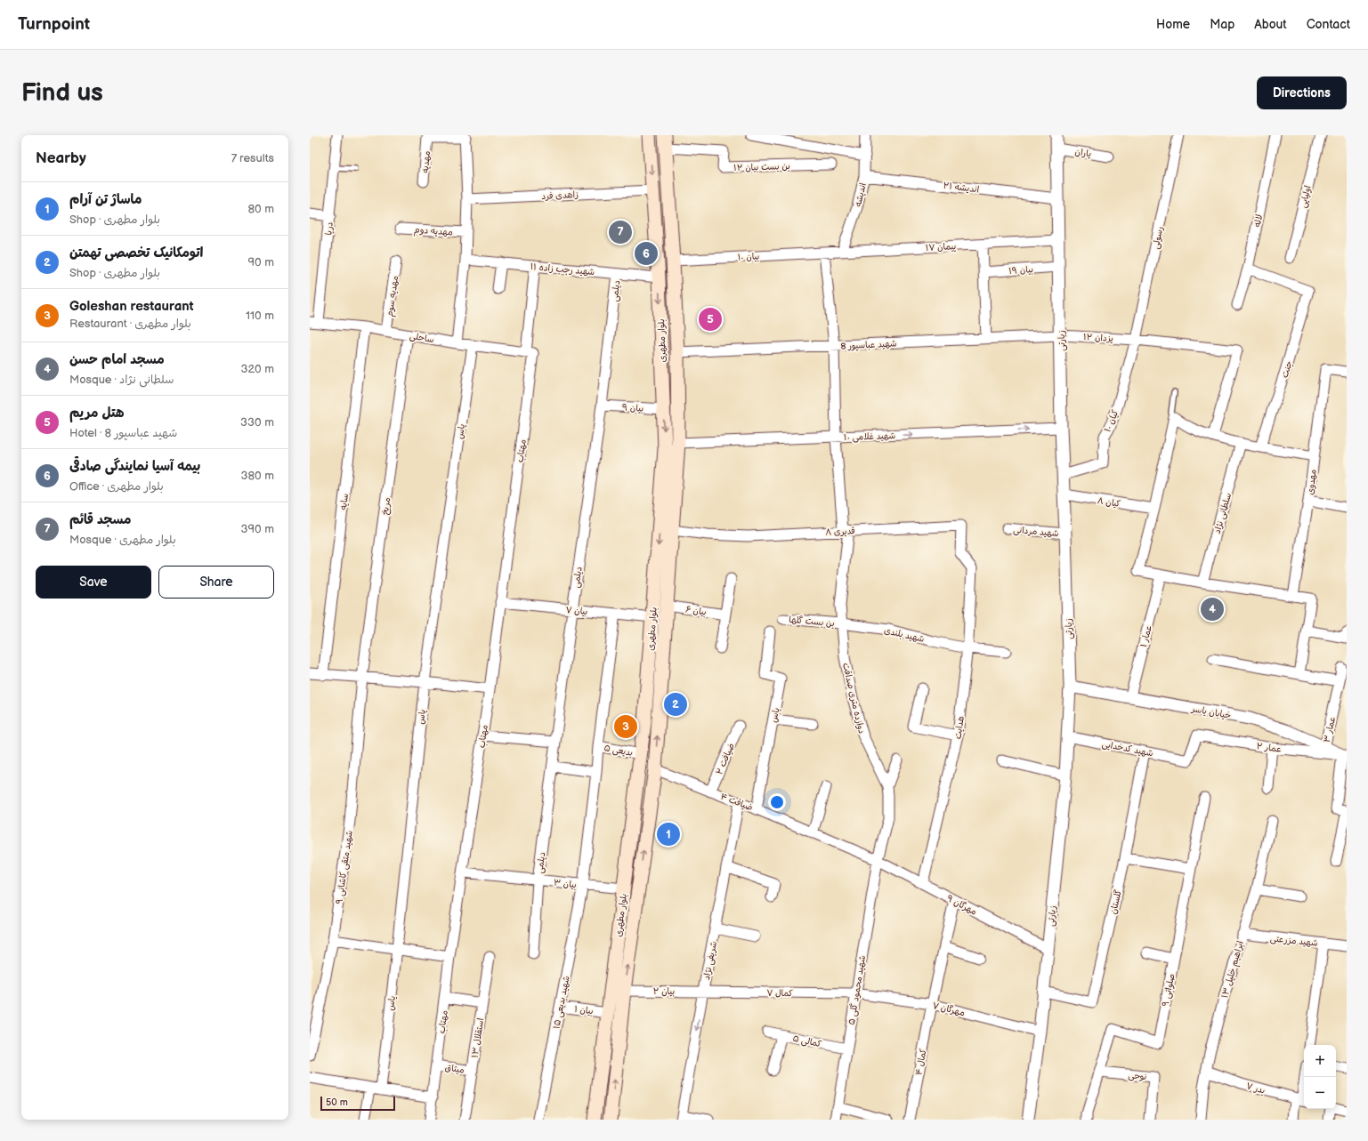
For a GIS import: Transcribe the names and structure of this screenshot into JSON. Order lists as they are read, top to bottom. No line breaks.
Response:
{"streets":{"main road":["بلوار مطهری"],"street":["یاران","مهدیه","بن بست بیان ۱۲","اندیشه ۲۱","زاهدی فرد","اندیشه","اولیایی","لاله","دریا","مهدیه دوم","رسولی","پیمان ۱۷","بیان ۱۰","شهید رجب زاده ۱۱","بیان ۱۹","دیلمی","مهدیه سوم","ساحلی","یزدان ۱۲","زیارتی","شهید عباسپور 8","جنت","بیان ۹","کیان ۱۰","یاس","شهید غلامی ۱۰","مهتاب","مهدوی","سایه","کیان ۸","مریخ","سلطانی نژاد","قدیری ۸","شهید مردانی","بیان ۷","بیان ۶","بن بست گلها","شهید بلندی","عمار ۱","دوازده متری صداقت","خیابان یاسر","هدایت","عمار ۳","عمار ۲","شهید کدخدایی","بدیعی ۵","ضیافت ۲","ضیافت ۴","شهید متقی کاشانی ۹","بیان ۳","گلستان","مهرگان ۹","شهید مزرعتی","شریفی نژاد","ابراهیم خلیل ۱۳","شهید محمود گلی ۵","صلواتی ۹","بیان ۲","کمال ۷","شهید بدیعی ۱۵","مهرگان ۷","بیان ۱","استقلال ۱۳","کمالی ۵","کمال ۴","میثاق","نوحی","بدر ۷"]},"crossings":[["یاران","زیارتی"],["بن بست بیان ۱۲","بلوار مطهری"],["اندیشه ۲۱","اندیشه"],["اندیشه ۲۱","زیارتی"],["زاهدی فرد","بلوار مطهری"],["اندیشه","پیمان ۱۷"],["لاله","جنت"],["دریا","ساحلی"],["رسولی","یزدان ۱۲"],["رسولی","کیان ۱۰"],["پیمان ۱۷","بیان ۱۰"],["پیمان ۱۷","زیارتی"],["پیمان ۱۷","دوازده متری صداقت"],["بیان ۱۰","بلوار مطهری"],["بیان ۱۰","دوازده متری صداقت"],["شهید رجب زاده ۱۱","دیلمی"],["شهید رجب زاده ۱۱","بلوار مطهری"],["شهید رجب زاده ۱۱","مهتاب"],["بیان ۱۹","زیارتی"],["دیلمی","بیان ۹"],["دیلمی","بیان ۷"],["دیلمی","بیان ۳"],["مهدیه سوم","ساحلی"],["ساحلی","یاس"],["ساحلی","مهتاب"],["ساحلی","سایه"],["ساحلی","مریخ"],["یزدان ۱۲","زیارتی"],["یزدان ۱۲","شهید عباسپور 8"],["یزدان ۱۲","کیان ۱۰"],["بلوار مطهری","شهید عباسپور 8"],["بلوار مطهری","بیان ۹"],["بلوار مطهری","شهید غلامی ۱۰"],["بلوار مطهری","قدیری ۸"],["بلوار مطهری","بیان ۷"],["بلوار مطهری","بیان ۶"],["بلوار مطهری","بدیعی ۵"],["بلوار مطهری","ضیافت ۴"],["بلوار مطهری","بیان ۳"],["بلوار مطهری","بیان ۲"],["بلوار مطهری","بیان ۱"],["زیارتی","شهید عباسپور 8"],["زیارتی","کیان ۱۰"],["زیارتی","شهید غلامی ۱۰"],["زیارتی","کیان ۸"],["زیارتی","شهید مردانی"],["زیارتی","خیابان یاسر"],["زیارتی","شهید کدخدایی"],["زیارتی","گلستان"],["زیارتی","مهرگان ۹"],["زیارتی","مهرگان ۷"],["شهید عباسپور 8","دوازده متری صداقت"],["یاس","ضیافت ۴"],["شهید غلامی ۱۰","دوازده متری صداقت"],["مهتاب","بیان ۷"],["مهتاب","بیان ۳"],["مهتاب","میثاق"],["مریخ","شهید متقی کاشانی ۹"],["قدیری ۸","دوازده متری صداقت"],["قدیری ۸","هدایت"],["بیان ۷","شهید بدیعی ۱۵"],["بن بست گلها","شهید بلندی"],["بن بست گلها","دوازده متری صداقت"],["شهید بلندی","دوازده متری صداقت"],["شهید بلندی","هدایت"],["عمار ۱","خیابان یاسر"],["دوازده متری صداقت","ضیافت ۴"],["دوازده متری صداقت","مهرگان ۹"],["دوازده متری صداقت","شهید محمود گلی ۵"],["خیابان یاسر","عمار ۳"],["خیابان یاسر","عمار ۲"],["هدایت","مهرگان ۹"],["عمار ۲","شهید کدخدایی"],["شهید کدخدایی","گلستان"],["بدیعی ۵","شهید بدیعی ۱۵"],["ضیافت ۲","ضیافت ۴"],["ضیافت ۴","مهرگان ۹"],["ضیافت ۴","شریفی نژاد"],["ضیافت ۴","شهید محمود گلی ۵"],["بیان ۳","شهید بدیعی ۱۵"],["مهرگان ۹","شهید محمود گلی ۵"],["مهرگان ۹","کمال ۴"],["شهید مزرعتی","ابراهیم خلیل ۱۳"],["شریفی نژاد","بیان ۲"],["شریفی نژاد","کمال ۷"],["ابراهیم خلیل ۱۳","بدر ۷"],["شهید محمود گلی ۵","کمال ۷"],["شهید محمود گلی ۵","مهرگان ۷"],["شهید محمود گلی ۵","کمالی ۵"],["صلواتی ۹","نوحی"],["بیان ۲","کمال ۷"],["کمال ۷","مهرگان ۷"],["شهید بدیعی ۱۵","بیان ۱"],["مهرگان ۷","کمال ۴"],["استقلال ۱۳","میثاق"]],"one_way":["شهید غلامی ۱۰","شریفی نژاد"],"scale_bar":"50 m","page":{"header":"Turnpoint","nav":["Home","Map","About","Contact"],"buttons":["Directions",["Save","Share"]],"title":"Find us","heading":["Nearby","7 results"],"list":[{"mark":"1","name":"ماساژ تن آرام","note":"Shop · بلوار مطهری","value":"80 m"},{"mark":"2","name":"اتومکانیک تخصصی تهمتن","note":"Shop · بلوار مطهری","value":"90 m"},{"mark":"3","name":"Goleshan restaurant","note":"Restaurant · بلوار مطهری","value":"110 m"},{"mark":"4","name":"مسجد امام حسن","note":"Mosque · سلطانی نژاد","value":"320 m"},{"mark":"5","name":"هتل مریم","note":"Hotel · شهید عباسپور 8","value":"330 m"},{"mark":"6","name":"بیمه آسیا نمایندگی صادقی","note":"Office · بلوار مطهری","value":"380 m"},{"mark":"7","name":"مسجد قائم","note":"Mosque · بلوار مطهری","value":"390 m"}],"pins":["7","6","5","4","2","3","1"],"map_buttons":["+","−"],"scale":"50 m"}}
